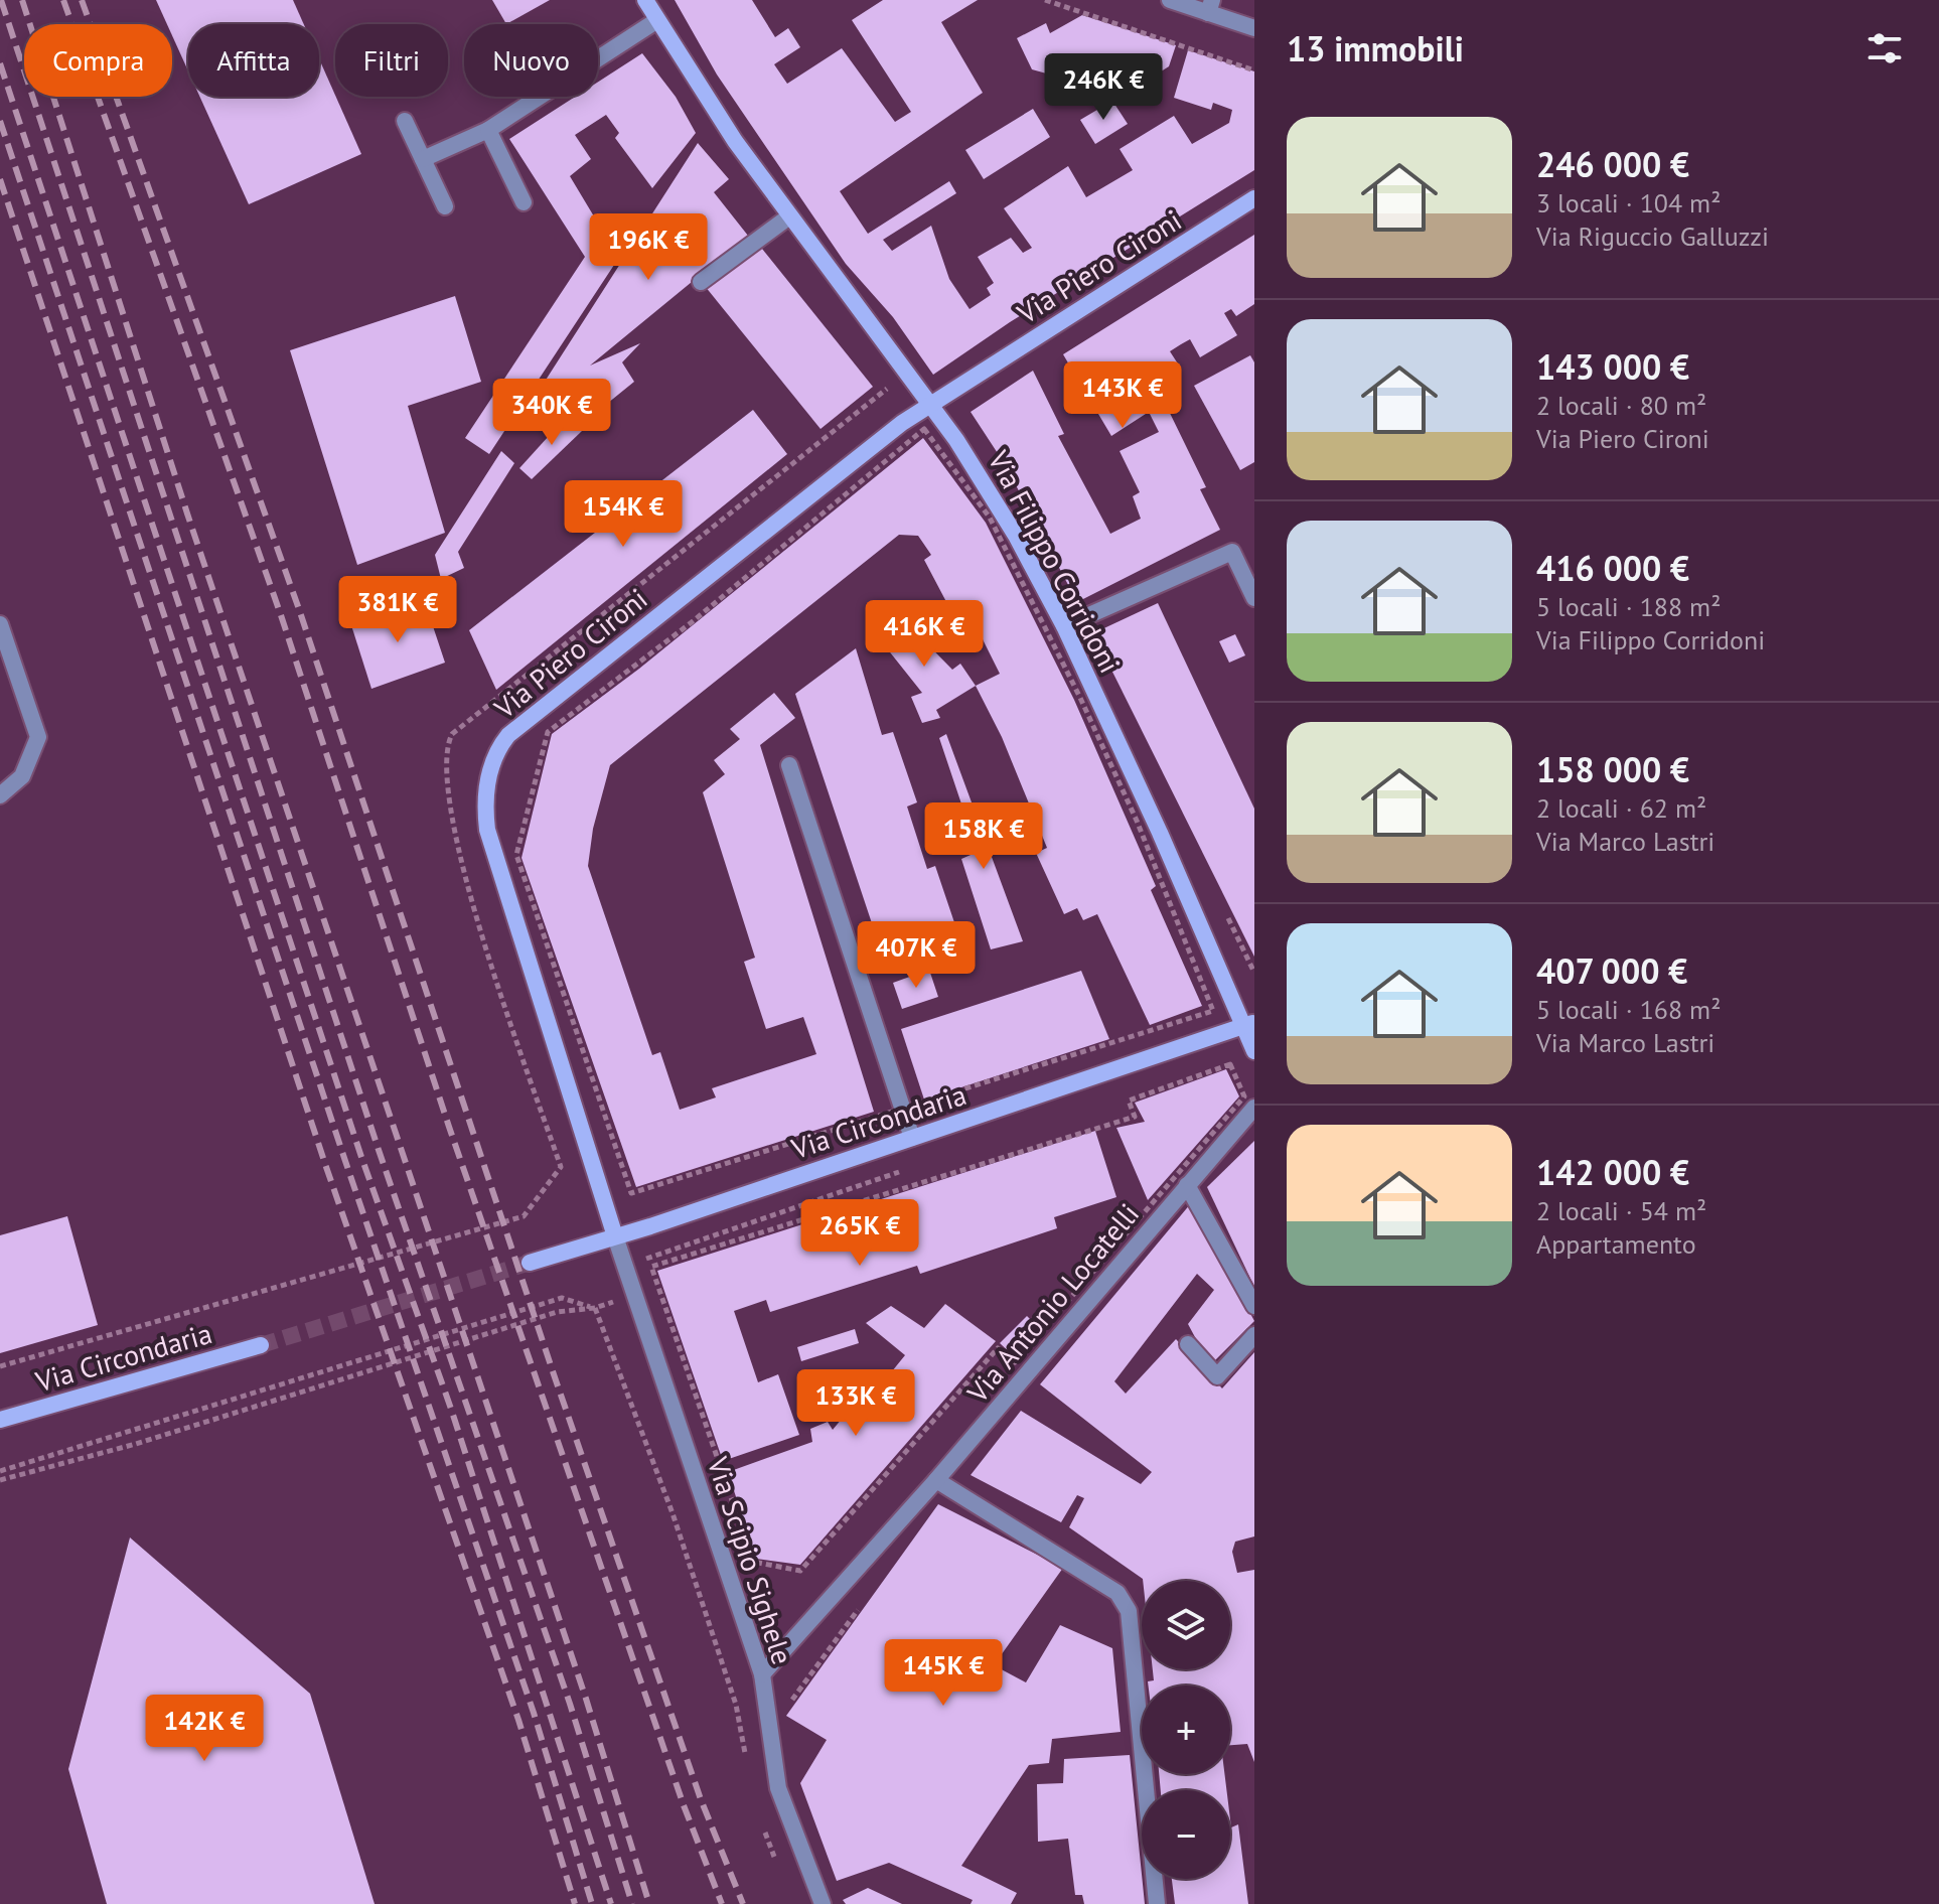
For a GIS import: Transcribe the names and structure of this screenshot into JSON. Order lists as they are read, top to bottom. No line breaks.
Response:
{"streets":{"street":["Via Piero Cironi","Via Filippo Corridoni","Via Circondaria","Via Antonio Locatelli","Via Scipio Sighele"]},"crossings":[["Via Piero Cironi","Via Filippo Corridoni"],["Via Piero Cironi","Via Circondaria"],["Via Piero Cironi","Via Scipio Sighele"],["Via Filippo Corridoni","Via Circondaria"],["Via Circondaria","Via Scipio Sighele"],["Via Antonio Locatelli","Via Scipio Sighele"]],"page":{"heading":"13 immobili","chip":["Compra","Affitta","Filtri","Nuovo"],"price":["246K €","196K €","143K €","340K €","154K €","381K €","416K €","158K €","407K €","265K €","133K €","145K €","142K €"],"list":[{"name":"246 000 €","note":"3 locali · 104 m² · Via Riguccio Galluzzi"},{"name":"143 000 €","note":"2 locali · 80 m² · Via Piero Cironi"},{"name":"416 000 €","note":"5 locali · 188 m² · Via Filippo Corridoni"},{"name":"158 000 €","note":"2 locali · 62 m² · Via Marco Lastri"},{"name":"407 000 €","note":"5 locali · 168 m² · Via Marco Lastri"},{"name":"142 000 €","note":"2 locali · 54 m² · Appartamento"}],"map_buttons":["+","−"]}}
